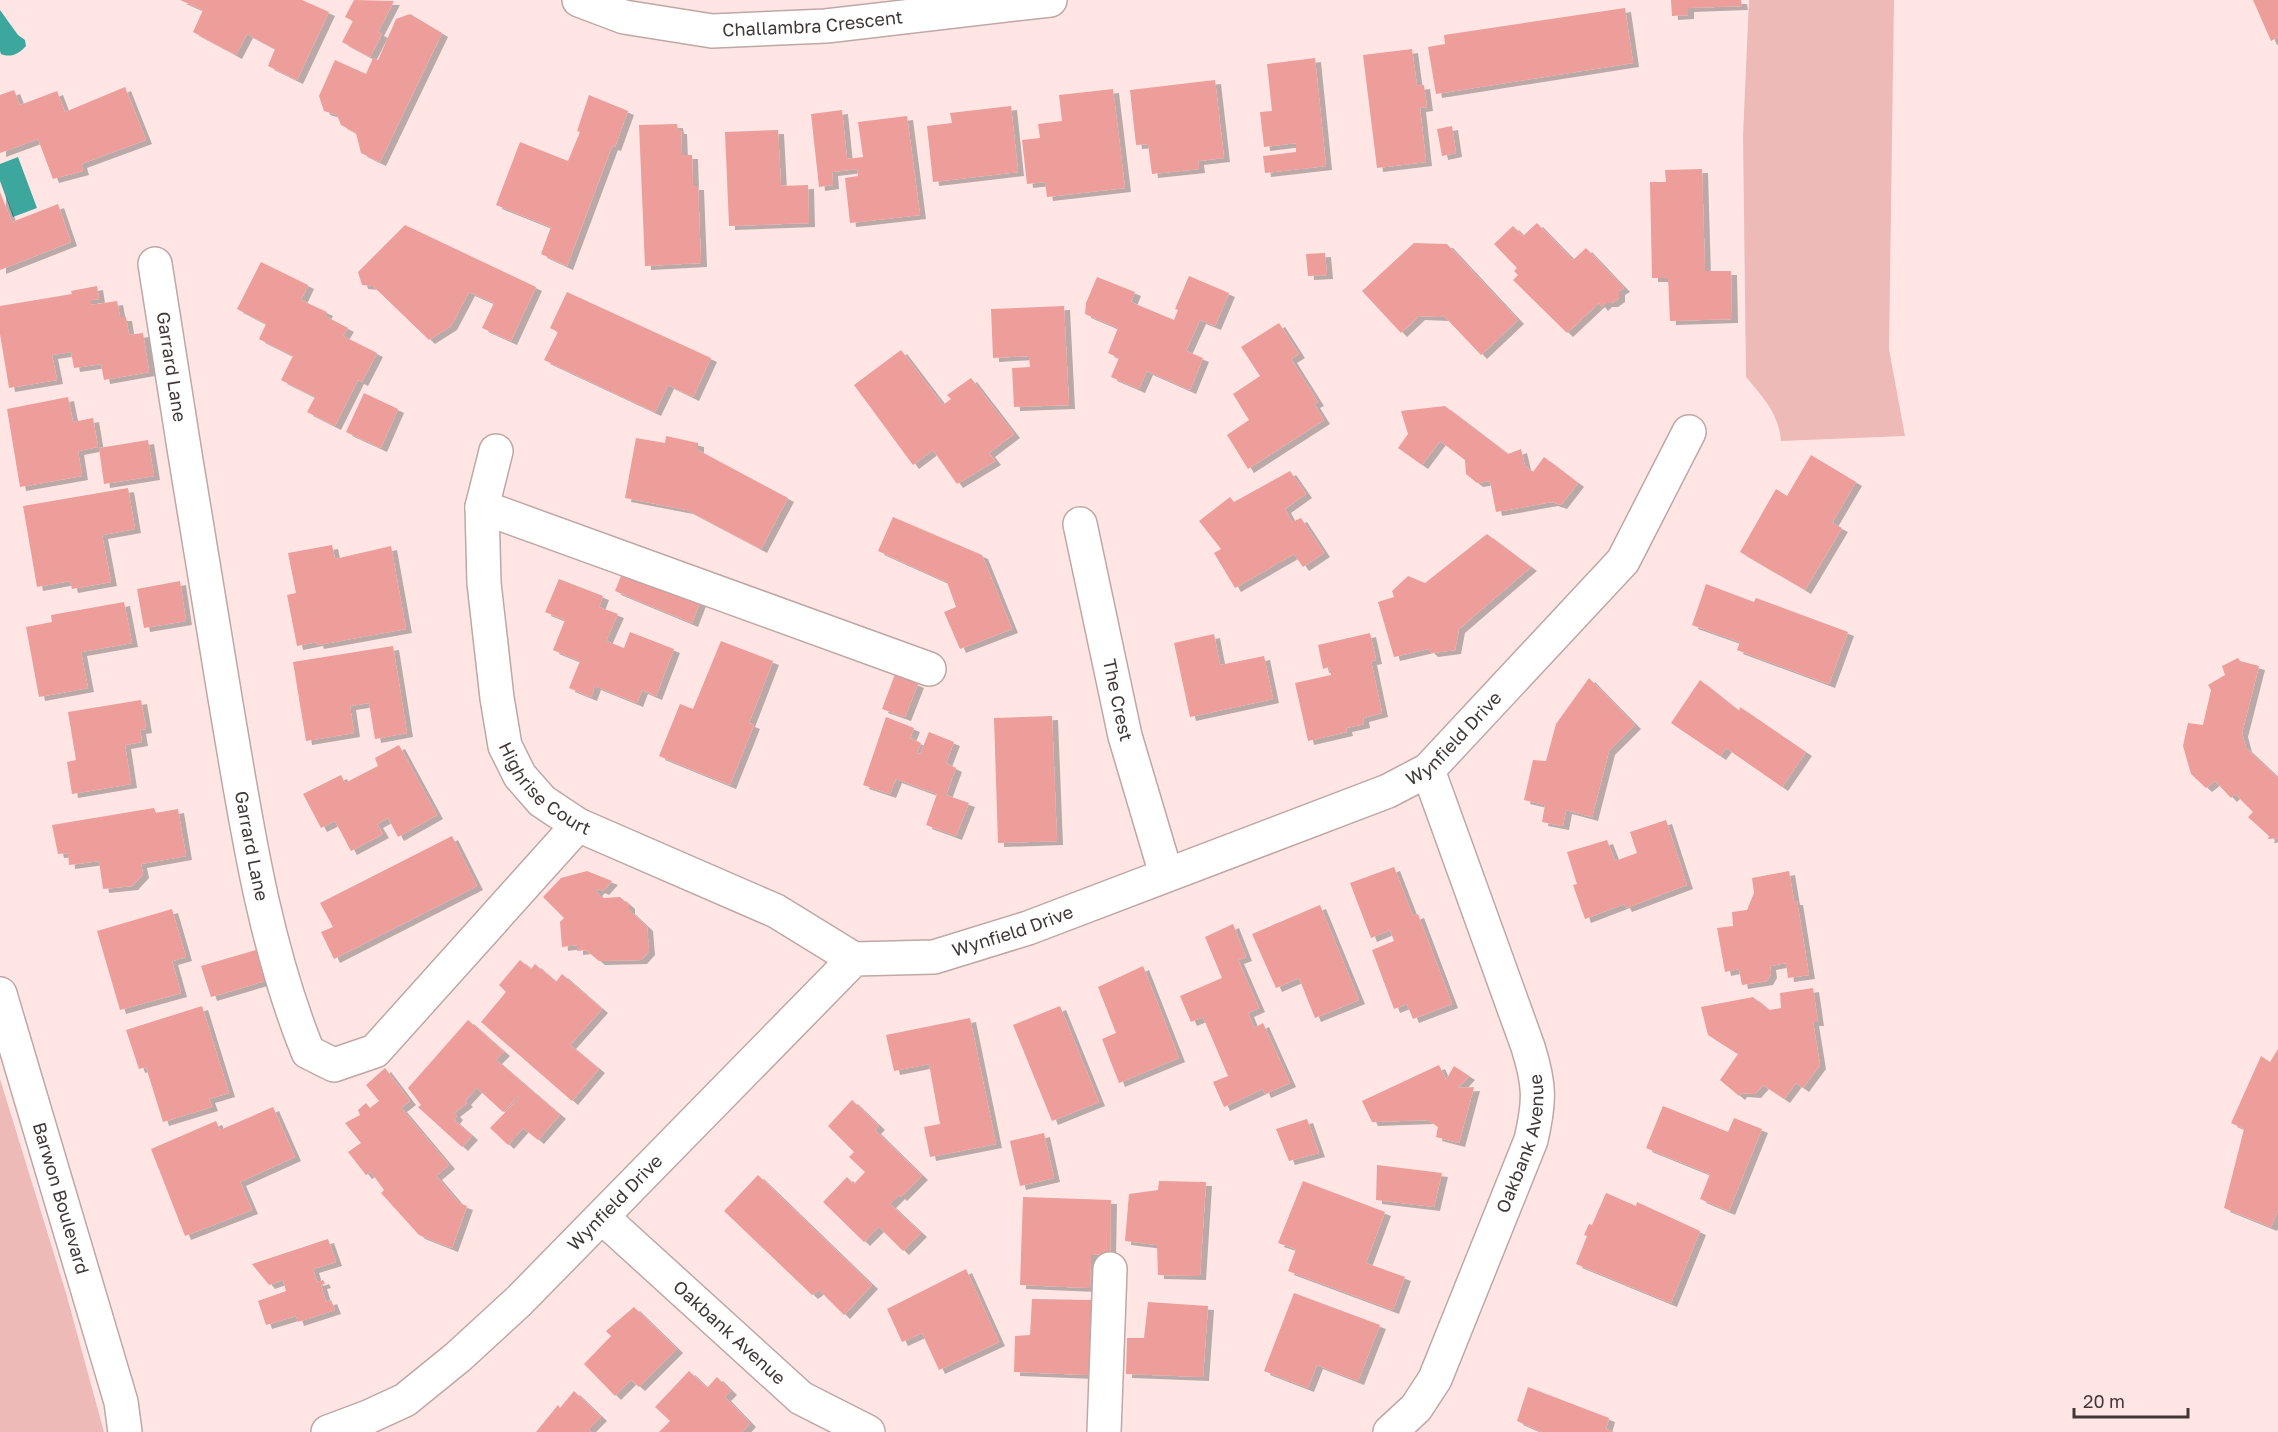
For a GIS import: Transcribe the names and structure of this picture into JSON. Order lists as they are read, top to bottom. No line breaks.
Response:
{"streets":{"street":["Challambra Crescent","Garrard Lane","The Crest","Wynfield Drive","Highrise Court","Oakbank Avenue","Barwon Boulevard"]},"crossings":[["Garrard Lane","Highrise Court"],["The Crest","Wynfield Drive"],["Wynfield Drive","Highrise Court"],["Wynfield Drive","Oakbank Avenue"]],"scale_bar":"20 m"}
